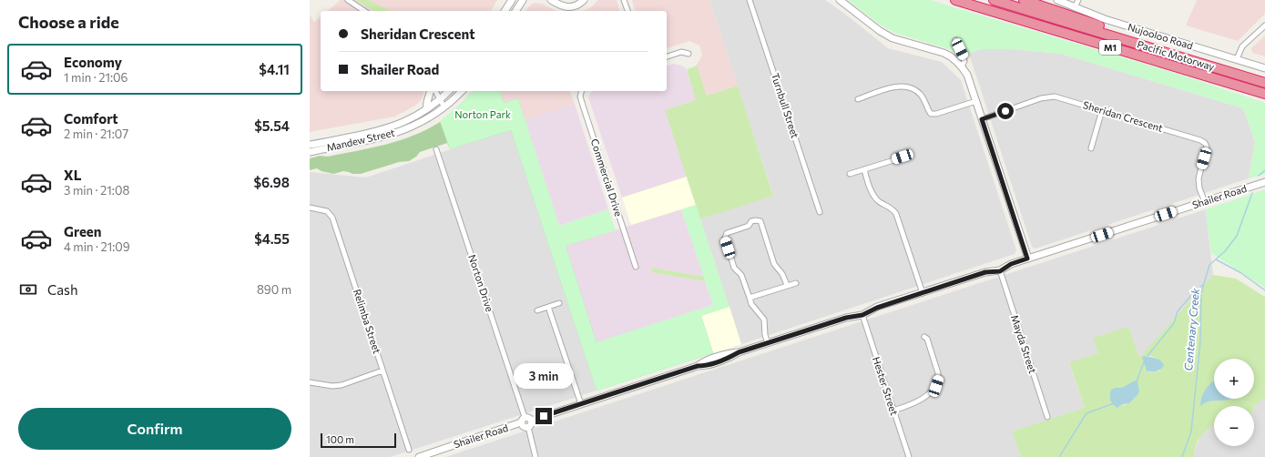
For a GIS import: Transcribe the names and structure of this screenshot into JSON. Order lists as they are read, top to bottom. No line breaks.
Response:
{"streets":{"highway":["M1","Pacific Motorway"],"street":["Nujooloo Road","Turnbull Street","Sheridan Crescent","Mandew Street","Commercial Drive","Shailer Road","Norton Drive","Relimba Street","Mayda Street","Hester Street"]},"crossings":[["Sheridan Crescent","Shailer Road"],["Shailer Road","Norton Drive"],["Shailer Road","Mayda Street"],["Shailer Road","Hester Street"]],"water":["Centenary Creek"],"parks":["Norton Park"],"scale_bar":"100 m","page":{"heading":"Choose a ride","banner":["Sheridan Crescent","Shailer Road"],"list":[{"name":"Economy","note":"1 min · 21:06","value":"$4.11"},{"name":"Comfort","note":"2 min · 21:07","value":"$5.54"},{"name":"XL","note":"3 min · 21:08","value":"$6.98"},{"name":"Green","note":"4 min · 21:09","value":"$4.55"}],"pay":["Cash","890 m"],"map_buttons":["+","−"],"bubble":"3 min","buttons":"Confirm","scale":"100 m"}}
